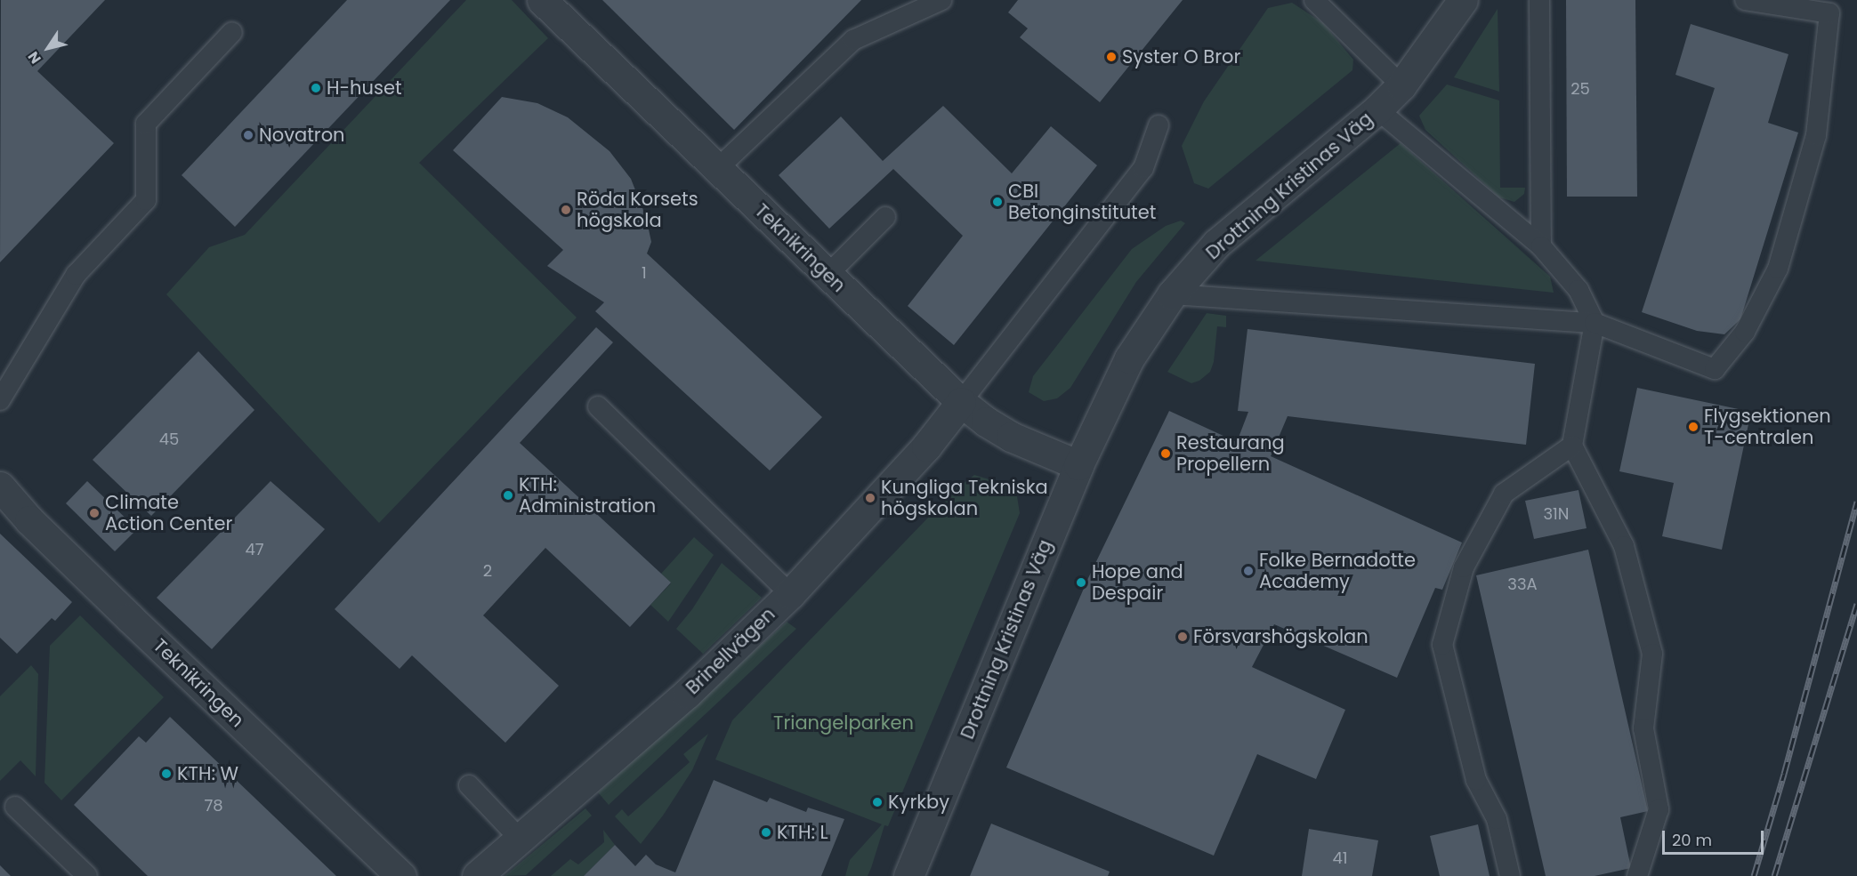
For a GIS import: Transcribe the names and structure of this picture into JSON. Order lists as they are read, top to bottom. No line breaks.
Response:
{"streets":{"street":["Drottning Kristinas Väg","Teknikringen","Brinellvägen"]},"crossings":[["Drottning Kristinas Väg","Teknikringen"],["Teknikringen","Brinellvägen"]],"parks":["Triangelparken"],"places":["Syster O Bror","H-huset","Novatron","CBI Betonginstitutet","Röda Korsets högskola","Flygsektionen T-centralen","Restaurang Propellern","KTH: Administration","Kungliga Tekniska högskolan","Climate Action Center","Folke Bernadotte Academy","Hope and Despair","Försvarshögskolan","KTH: W","Kyrkby","KTH: L"],"house_numbers":["25","1","45","31N","47","2","33A","78","41"],"scale_bar":"20 m","north":"bottom left"}
